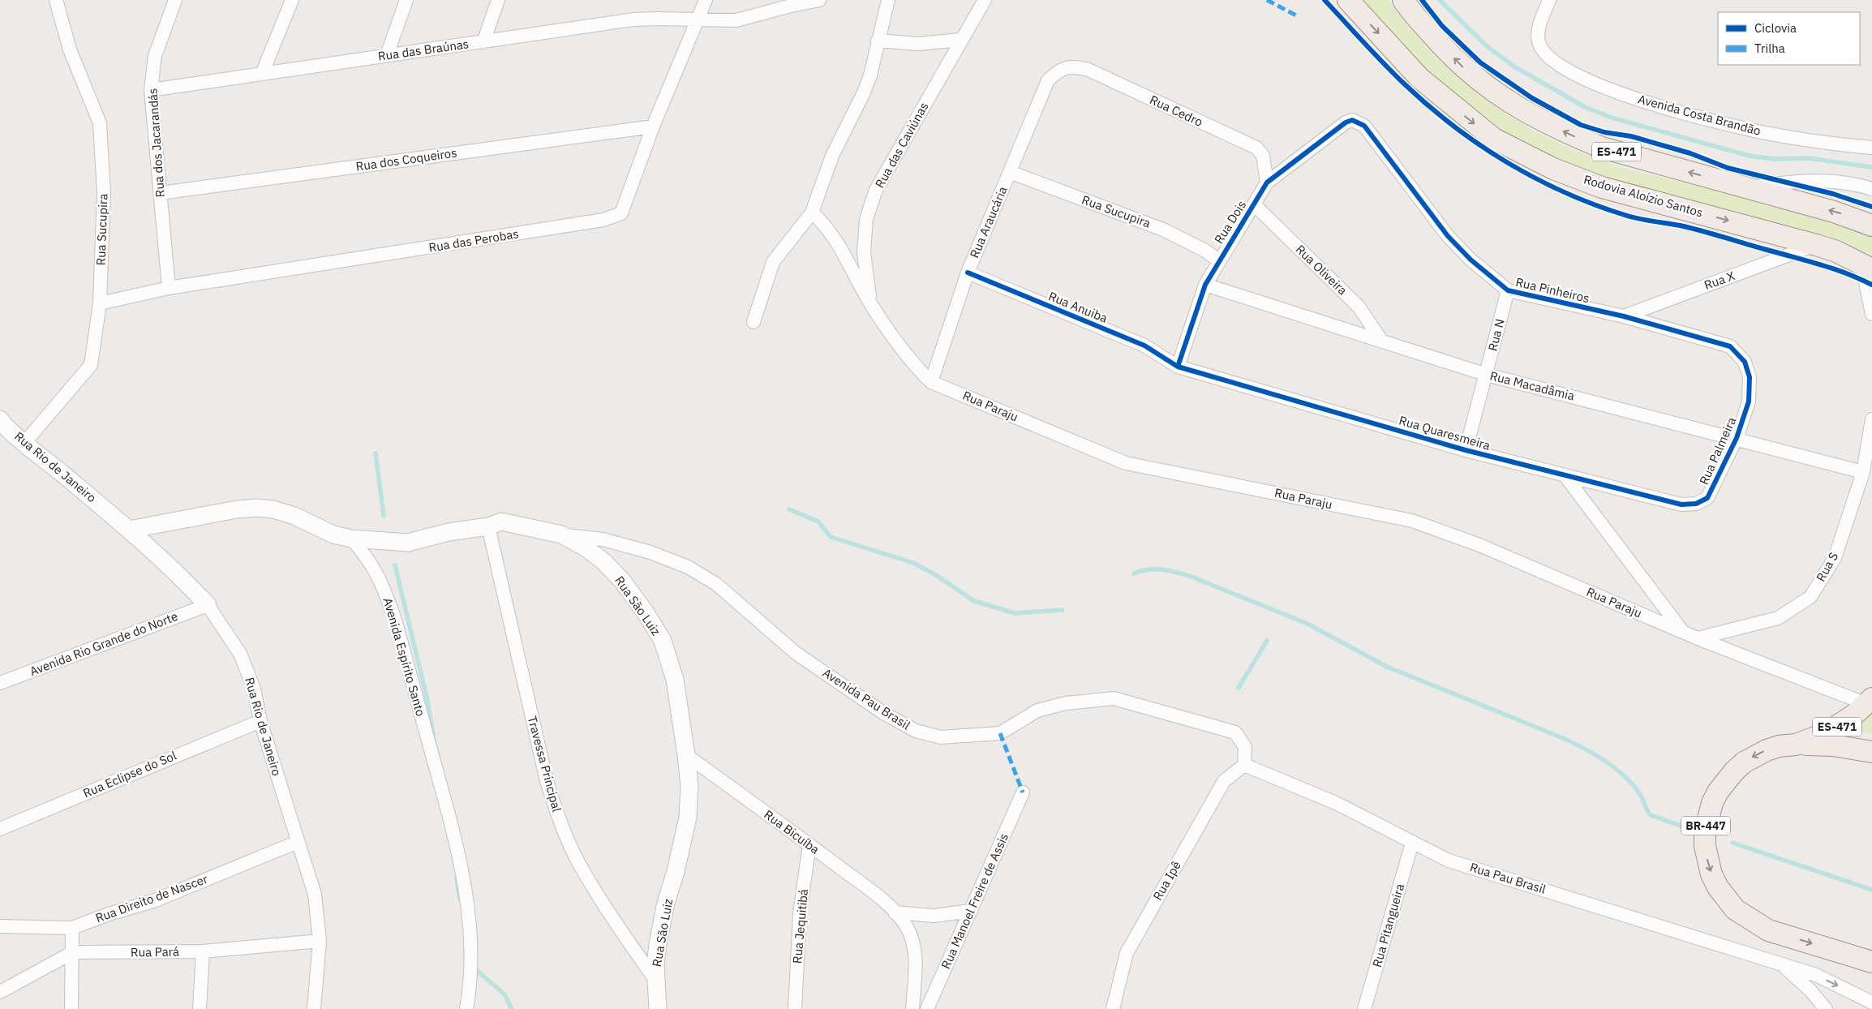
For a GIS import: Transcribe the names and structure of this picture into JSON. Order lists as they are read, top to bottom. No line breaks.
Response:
{"streets":{"main road":["ES-471","Rodovia Aloízio Santos","BR-447"],"street":["Rua das Braúnas","Rua Cedro","Avenida Costa Brandão","Rua dos Jacarandás","Rua das Caviúnas","Rua dos Coqueiros","Rua Sucupira","Rua Araucária","Rua Dois","Rua das Perobas","Rua Oliveira","Rua X","Rua Pinheiros","Rua Anuiba","Rua N","Rua Macadâmia","Rua Paraju","Rua Quaresmeira","Rua Palmeira","Rua Rio de Janeiro","Rua S","Rua São Luiz","Avenida Rio Grande do Norte","Avenida Espírito Santo","Avenida Pau Brasil","Travessa Principal","Rua Eclipse do Sol","Rua Bicuíba","Rua Pau Brasil","Rua Ipê","Rua Direito de Nascer","Rua Manoel Freire de Assis","Rua Pitangueira","Rua Jequitibá","Rua Pará"]},"crossings":[["Rua das Braúnas","Rua dos Jacarandás"],["Rua das Braúnas","Rua das Perobas"],["Rua Cedro","Rua Araucária"],["Rua Cedro","Rua Dois"],["Rua dos Jacarandás","Rua dos Coqueiros"],["Rua dos Jacarandás","Rua das Perobas"],["Rua das Caviúnas","Rua Paraju"],["ES-471","Rua Paraju"],["ES-471","BR-447"],["Rua dos Coqueiros","Rua das Perobas"],["Rodovia Aloízio Santos","Rua X"],["Rua Sucupira","Rua Araucária"],["Rua Sucupira","Rua Dois"],["Rua Sucupira","Rua das Perobas"],["Rua Sucupira","Rua Rio de Janeiro"],["Rua Araucária","Rua Anuiba"],["Rua Araucária","Rua Paraju"],["Rua Dois","Rua Oliveira"],["Rua Dois","Rua Pinheiros"],["Rua Dois","Rua Anuiba"],["Rua Dois","Rua Macadâmia"],["Rua Dois","Rua Quaresmeira"],["Rua Oliveira","Rua Macadâmia"],["Rua X","Rua Pinheiros"],["Rua Pinheiros","Rua N"],["Rua Pinheiros","Rua Palmeira"],["Rua Anuiba","Rua Quaresmeira"],["Rua N","Rua Macadâmia"],["Rua N","Rua Quaresmeira"],["Rua Macadâmia","Rua Palmeira"],["Rua Macadâmia","Rua S"],["Rua Paraju","Rua S"],["Rua Quaresmeira","Rua Palmeira"],["Rua Rio de Janeiro","Avenida Rio Grande do Norte"],["Rua Rio de Janeiro","Rua Eclipse do Sol"],["Rua Rio de Janeiro","Rua Direito de Nascer"],["Rua Rio de Janeiro","Rua Pará"],["Rua São Luiz","Avenida Espírito Santo"],["Rua São Luiz","Avenida Pau Brasil"],["Rua São Luiz","Travessa Principal"],["Rua São Luiz","Rua Bicuíba"],["Avenida Pau Brasil","Rua Pau Brasil"],["Avenida Pau Brasil","Rua Ipê"],["Rua Bicuíba","Rua Jequitibá"],["Rua Pau Brasil","Rua Ipê"],["Rua Pau Brasil","Rua Pitangueira"]],"legend":["Ciclovia","Trilha"]}
